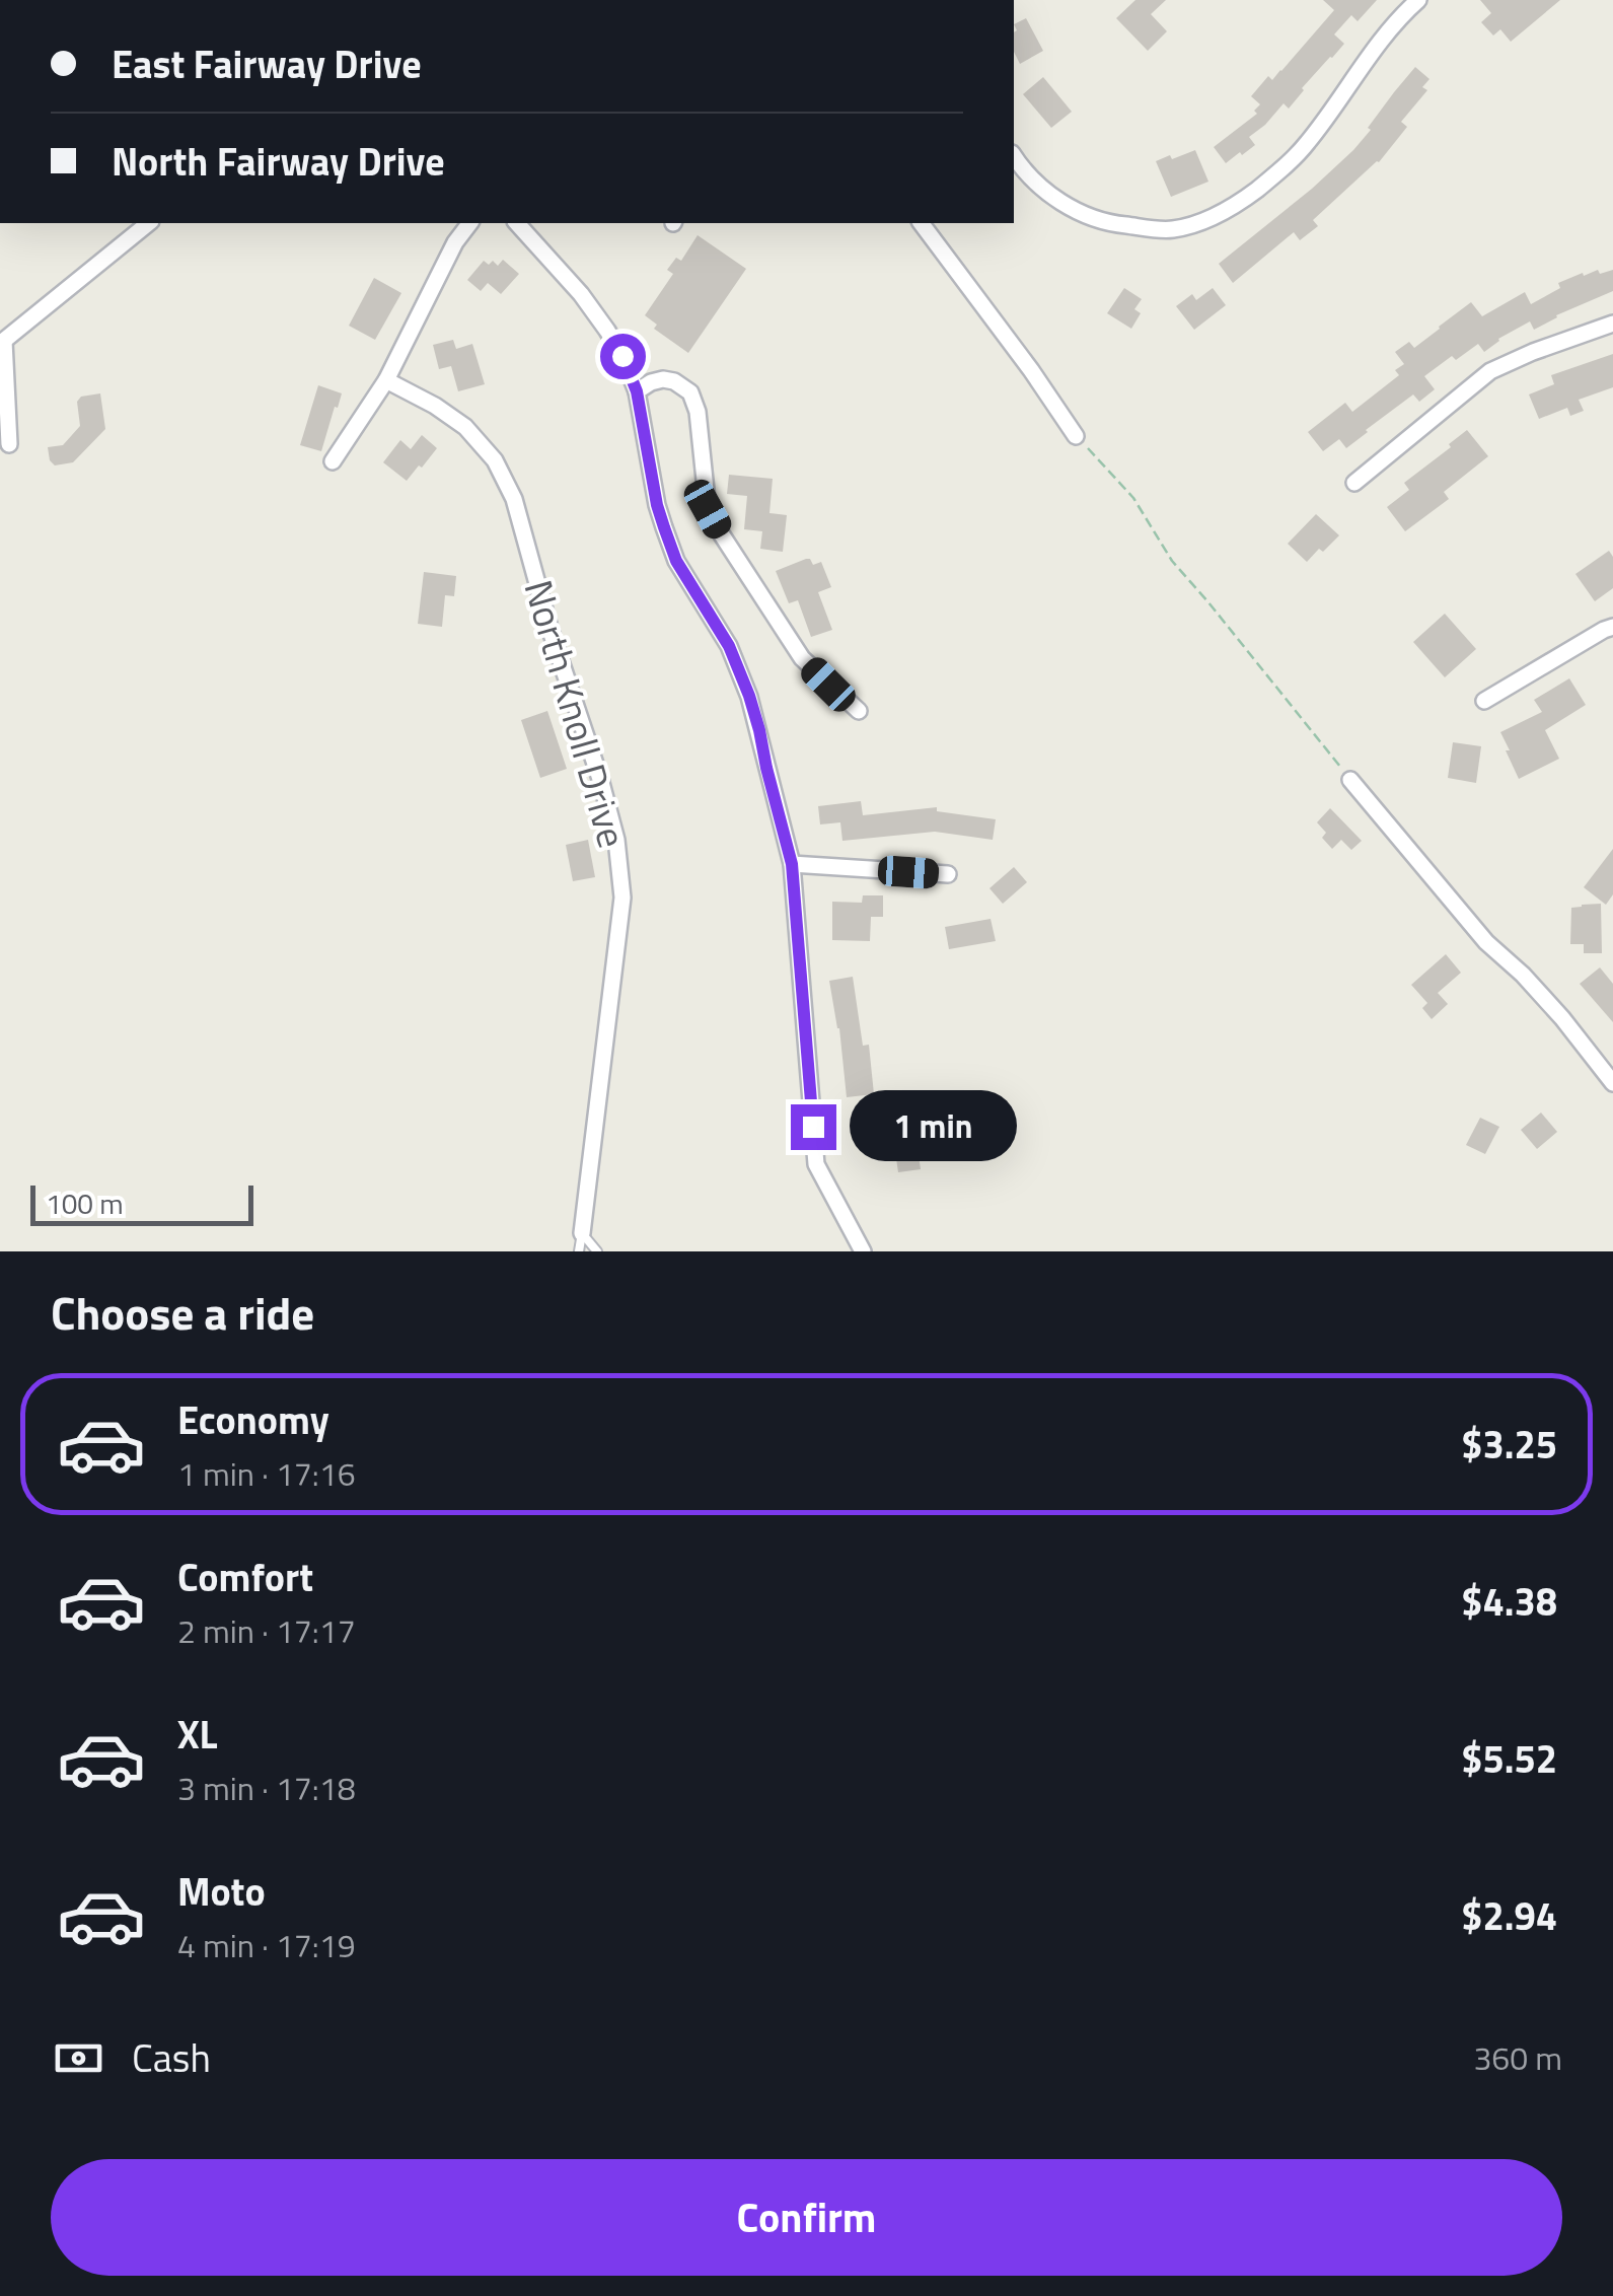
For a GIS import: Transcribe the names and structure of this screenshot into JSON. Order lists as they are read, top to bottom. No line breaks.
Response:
{"streets":{"street":["North Knoll Drive"]},"scale_bar":"100 m","page":{"banner":["East Fairway Drive","North Fairway Drive"],"bubble":"1 min","scale":"100 m","heading":"Choose a ride","list":[{"name":"Economy","note":"1 min · 17:16","value":"$3.25"},{"name":"Comfort","note":"2 min · 17:17","value":"$4.38"},{"name":"XL","note":"3 min · 17:18","value":"$5.52"},{"name":"Moto","note":"4 min · 17:19","value":"$2.94"}],"pay":["Cash","360 m"],"buttons":"Confirm"}}
